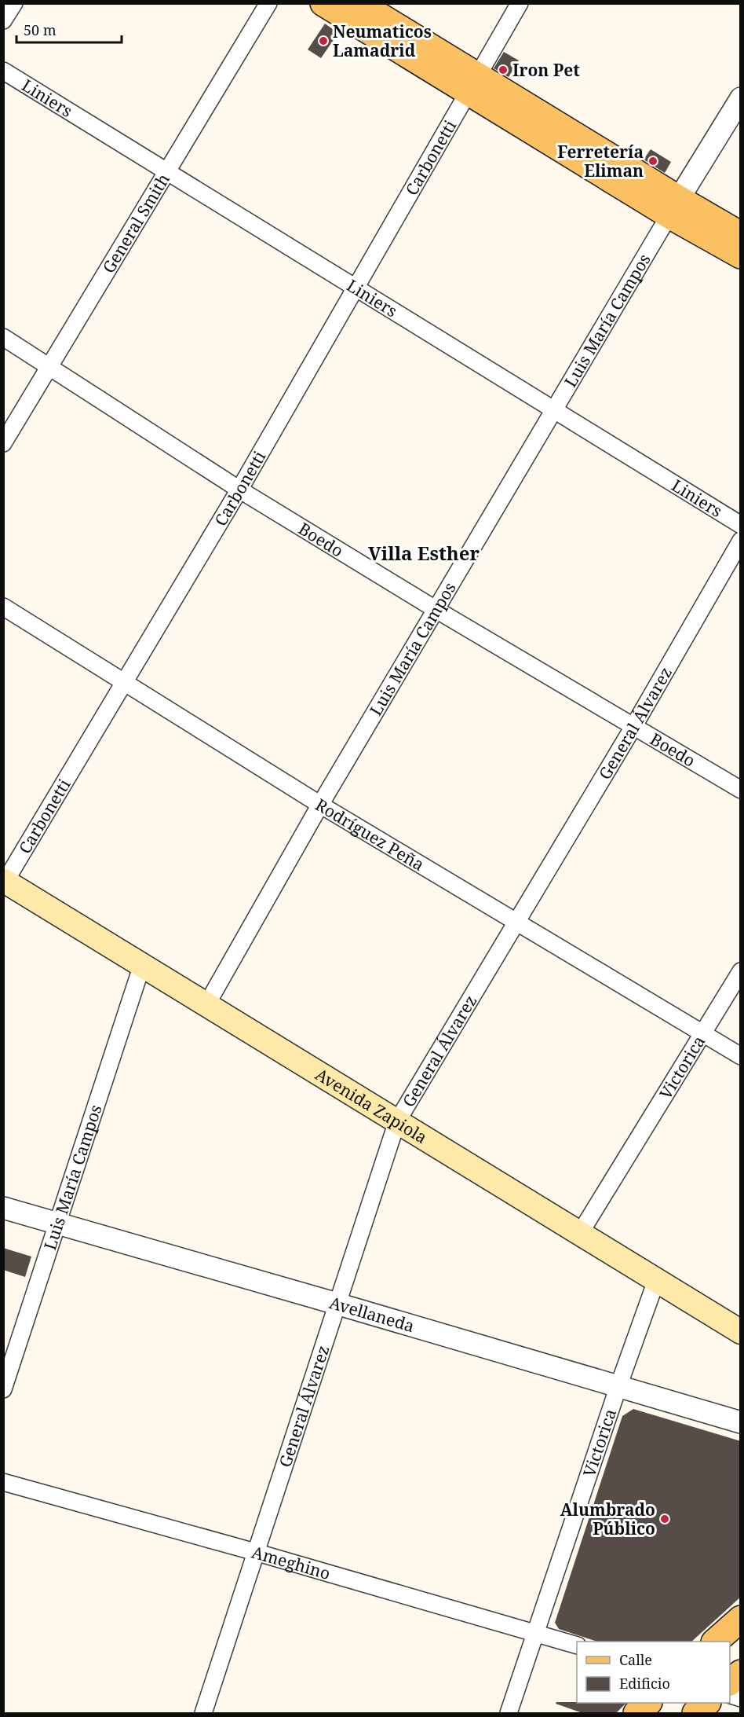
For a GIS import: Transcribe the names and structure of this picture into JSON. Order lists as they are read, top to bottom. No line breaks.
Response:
{"streets":{"main road":["Avenida Zapiola"],"street":["Liniers","Carbonetti","General Smith","Luis María Campos","Boedo","General Álvarez","Rodríguez Peña","Victorica","Avellaneda","Ameghino"]},"crossings":[["Liniers","Carbonetti"],["Liniers","General Smith"],["Liniers","Luis María Campos"],["Carbonetti","Boedo"],["Carbonetti","Rodríguez Peña"],["Carbonetti","Avenida Zapiola"],["General Smith","Boedo"],["Luis María Campos","Boedo"],["Luis María Campos","Rodríguez Peña"],["Luis María Campos","Avenida Zapiola"],["Luis María Campos","Avellaneda"],["Boedo","General Álvarez"],["General Álvarez","Rodríguez Peña"],["General Álvarez","Avenida Zapiola"],["General Álvarez","Avellaneda"],["General Álvarez","Ameghino"],["Rodríguez Peña","Victorica"],["Victorica","Avenida Zapiola"],["Victorica","Avellaneda"],["Victorica","Ameghino"]],"districts":["Villa Esther"],"places":["Neumaticos Lamadrid","Iron Pet","Ferretería Eliman","Alumbrado Público"],"legend":["Calle","Edificio"],"scale_bar":"50 m"}
